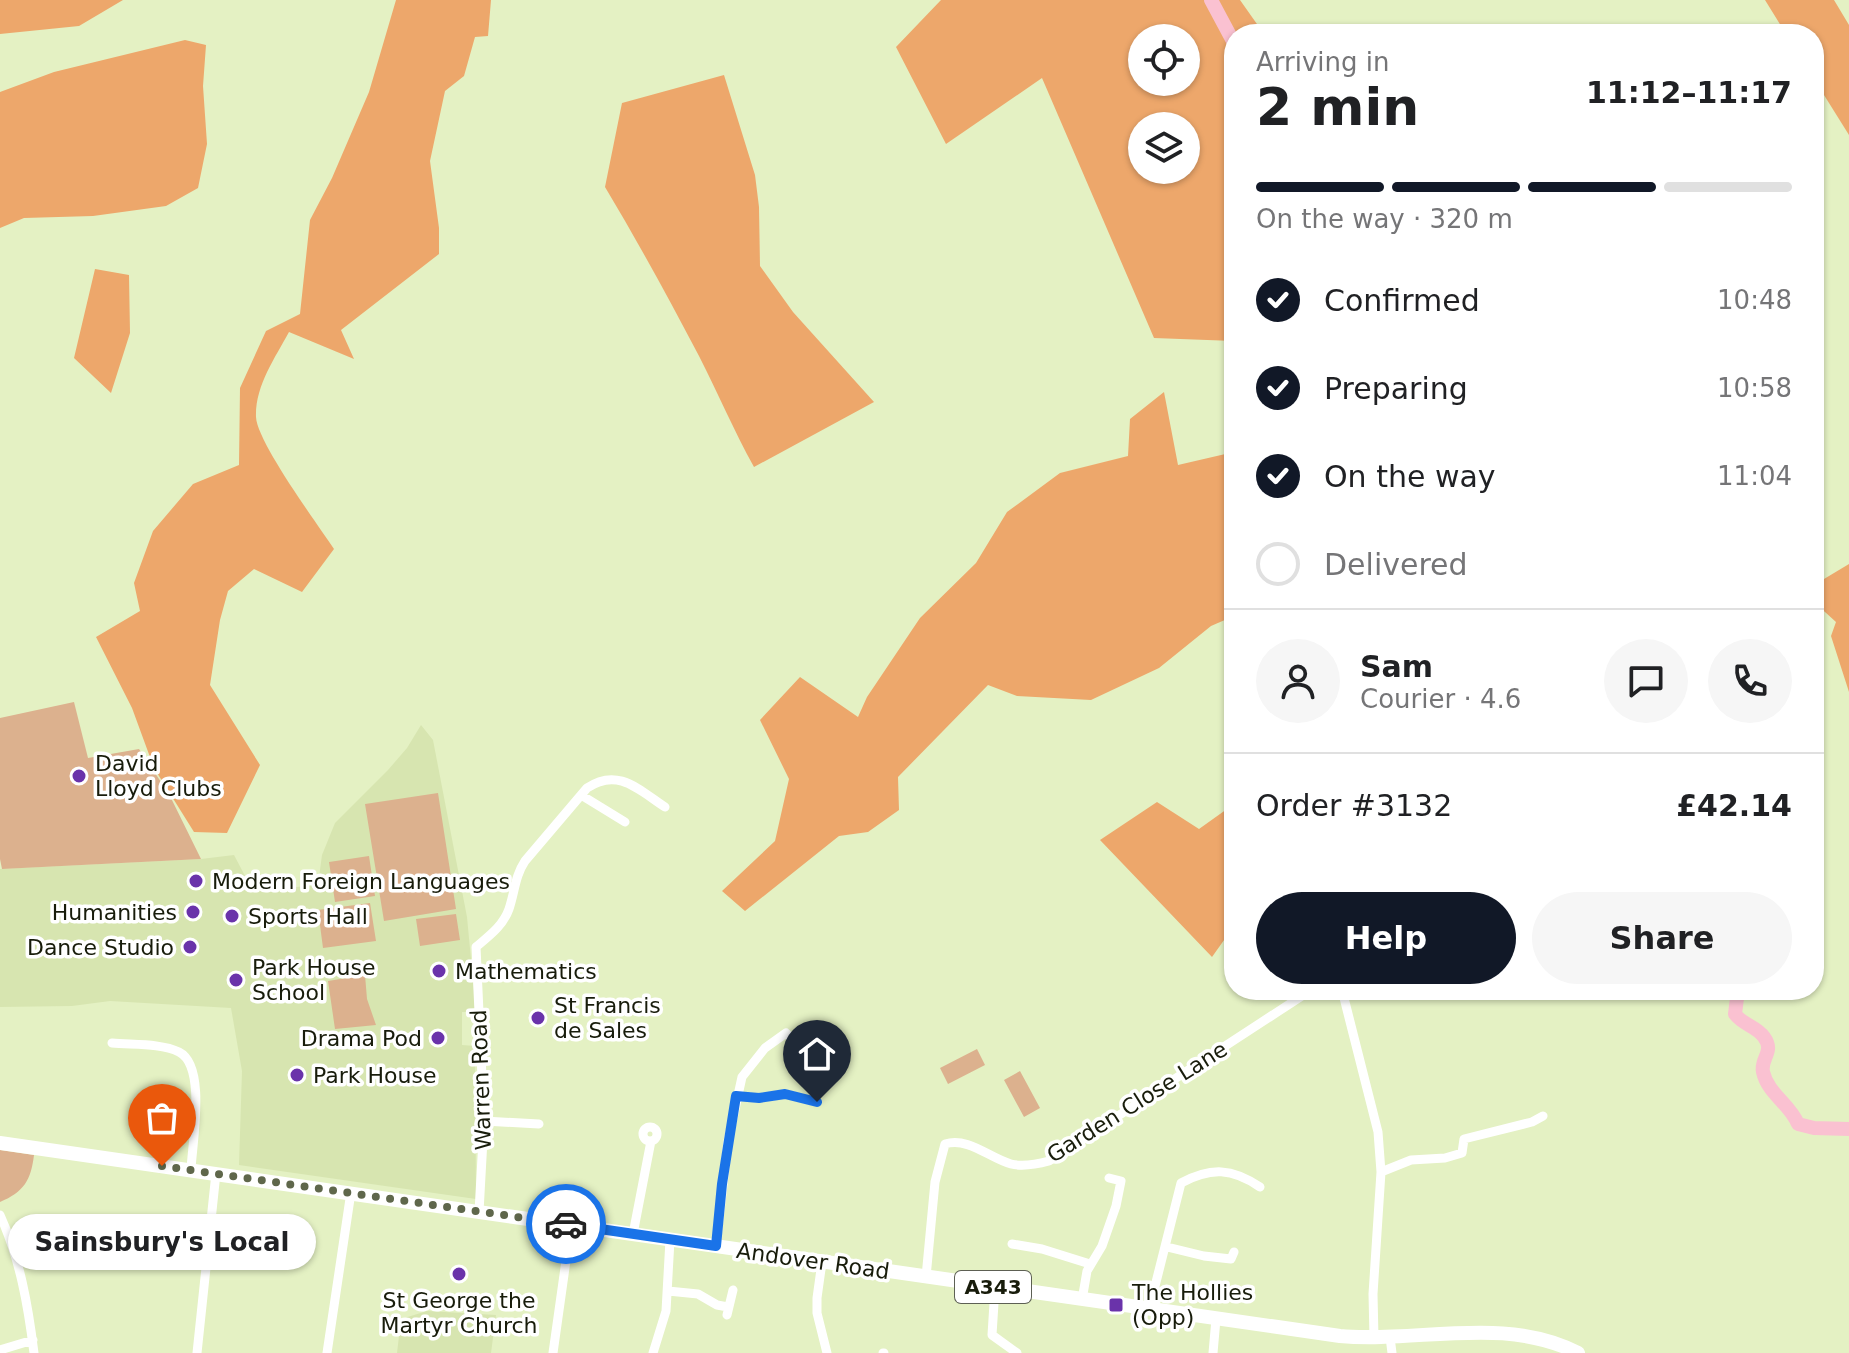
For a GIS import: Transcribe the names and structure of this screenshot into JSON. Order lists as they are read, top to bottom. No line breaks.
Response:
{"streets":{"main road":["Andover Road","A343"],"street":["Warren Road","Garden Close Lane"]},"crossings":[["Warren Road","Andover Road"],["Garden Close Lane","Andover Road"]],"places":{"other":["David Lloyd Clubs","Modern Foreign Languages","Humanities","Sports Hall","Dance Studio","Mathematics","Park House School","St Francis de Sales","Drama Pod","Park House","Sainsbury's Local","St George the Martyr Church"],"transit":["The Hollies (Opp)"]},"page":{"heading":["2 min","Arriving in","11:12–11:17"],"panel":["Sam","Courier · 4.6","Order #3132","£42.14"],"bar":"On the way · 320 m","list":[["Confirmed","10:48"],["Preparing","10:58"],["On the way","11:04"],"Delivered"],"buttons":["Help","Share"],"bubble":"Sainsbury's Local"}}
